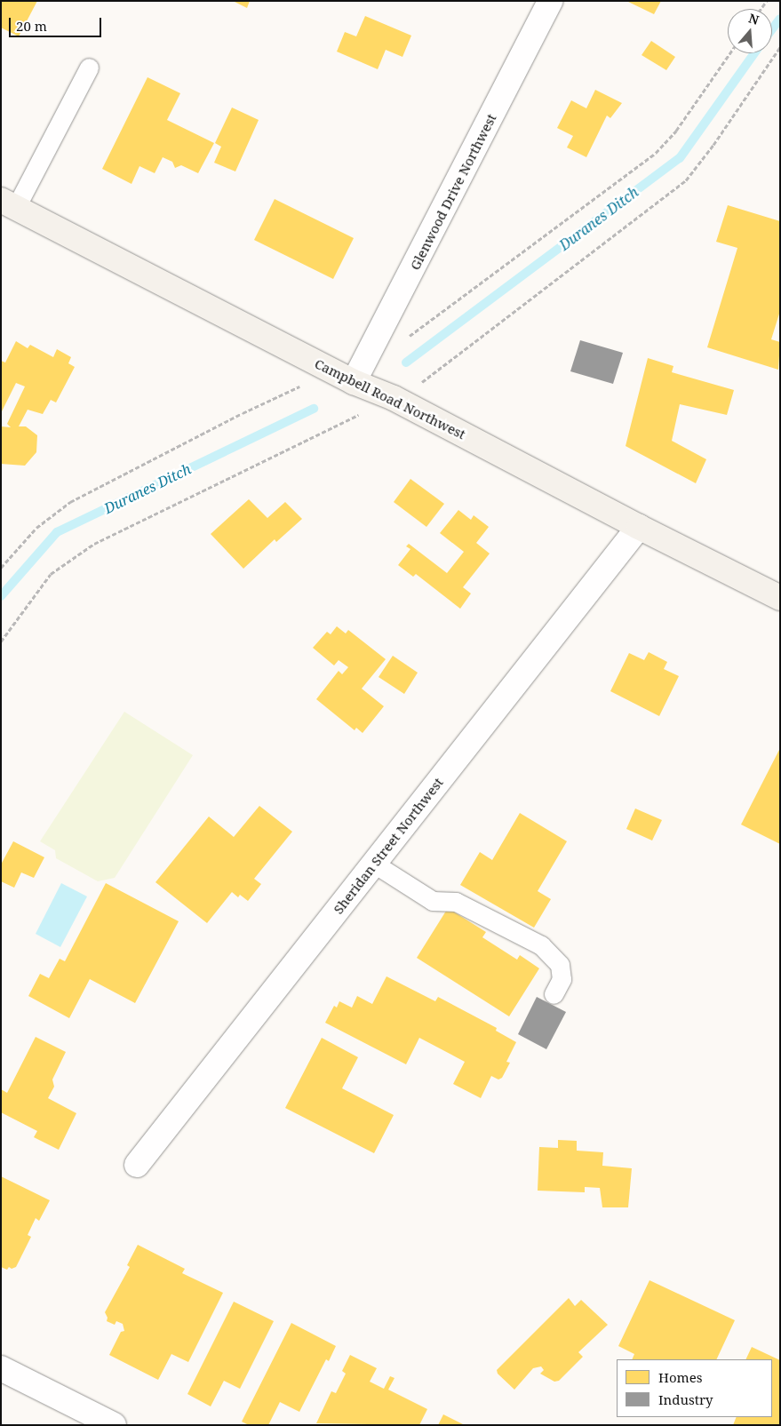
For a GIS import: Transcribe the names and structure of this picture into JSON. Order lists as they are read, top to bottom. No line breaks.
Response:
{"streets":{"street":["Glenwood Drive Northwest","Campbell Road Northwest","Sheridan Street Northwest"]},"crossings":[["Glenwood Drive Northwest","Campbell Road Northwest"],["Campbell Road Northwest","Sheridan Street Northwest"]],"water":["Duranes Ditch"],"legend":["Homes","Industry"],"scale_bar":"20 m","north":"top"}
